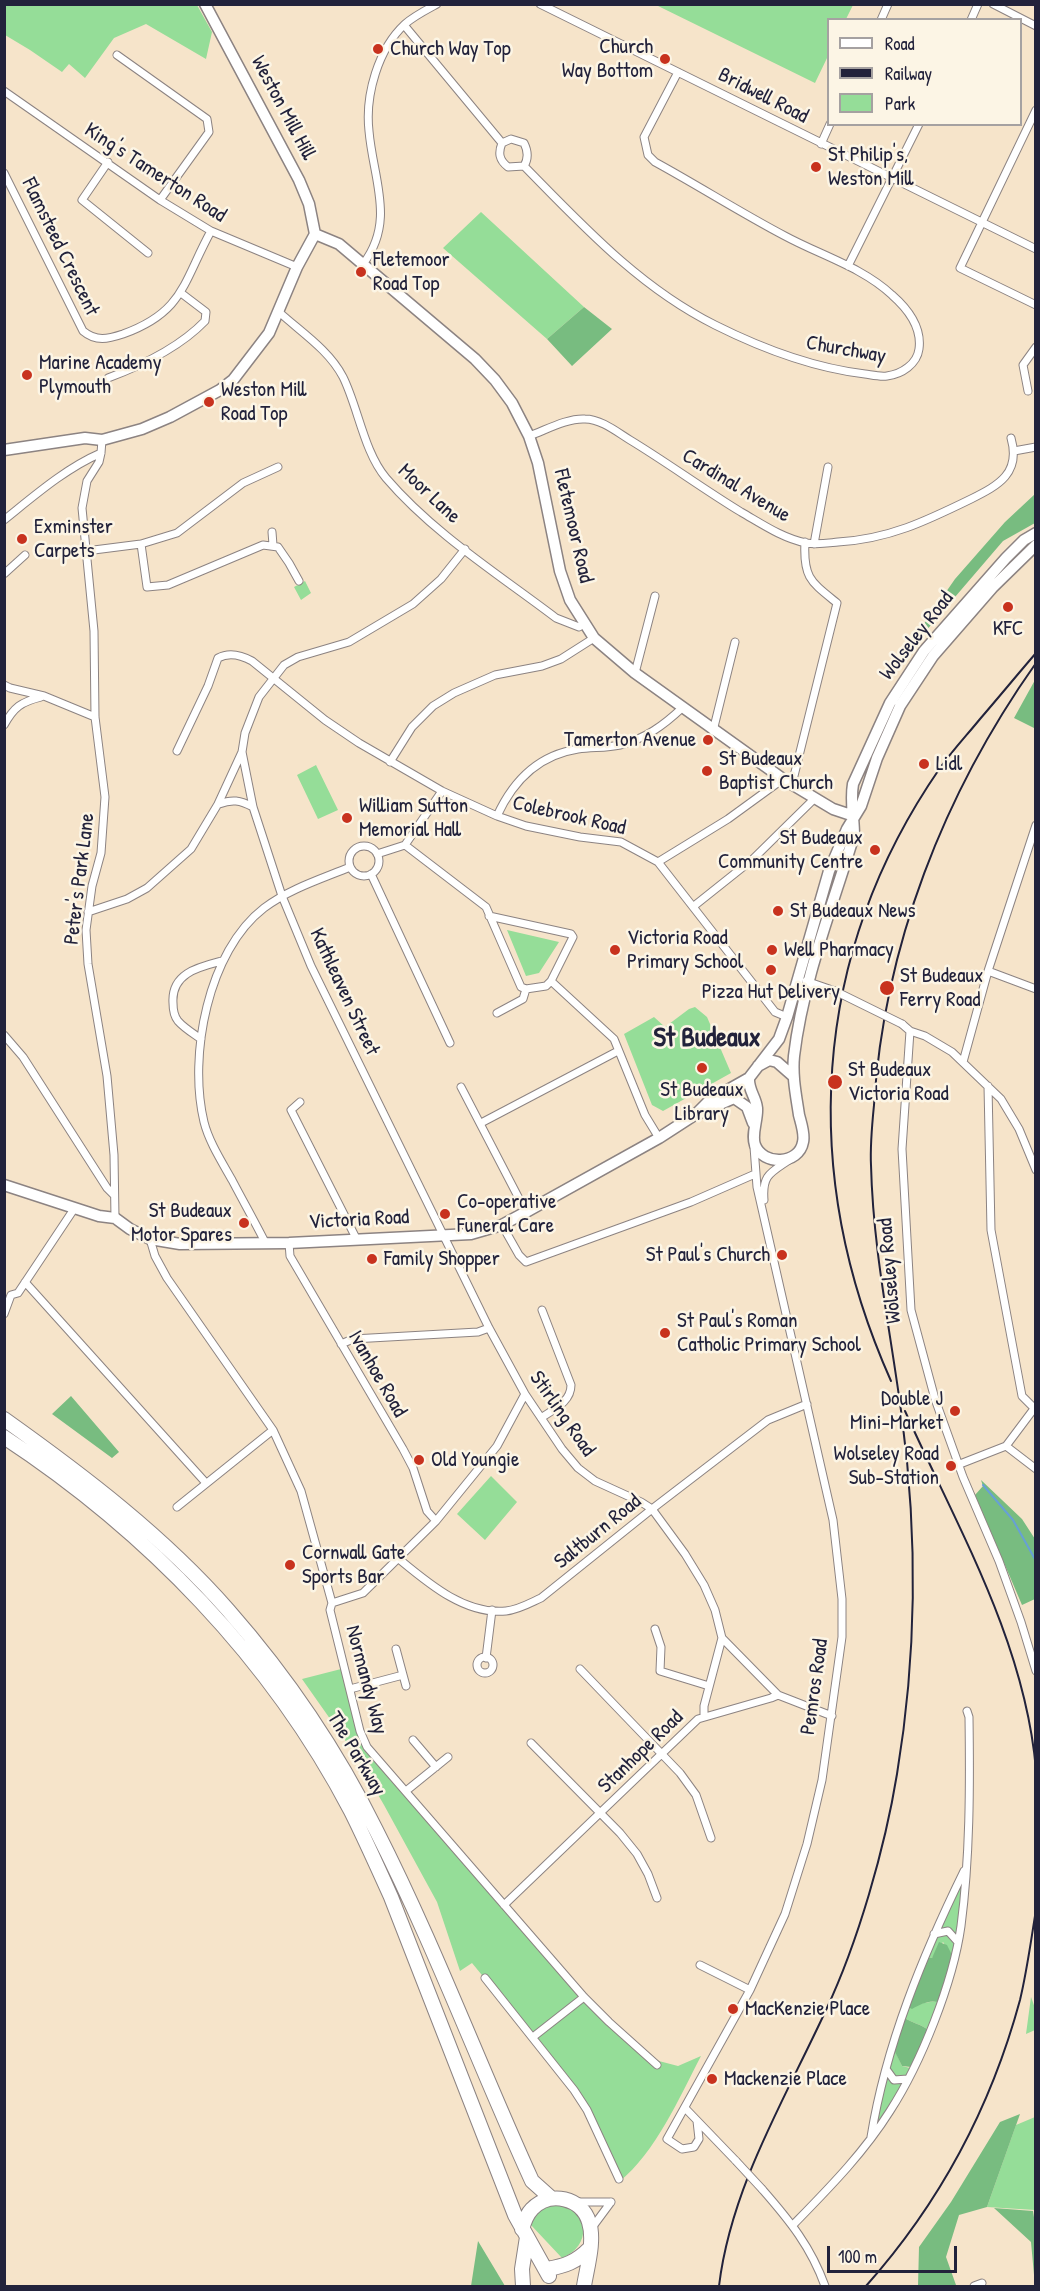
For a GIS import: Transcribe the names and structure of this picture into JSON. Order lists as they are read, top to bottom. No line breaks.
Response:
{"streets":{"highway":["The Parkway"],"street":["Bridwell Road","Weston Mill Hill","King's Tamerton Road","Flamsteed Crescent","Churchway","Cardinal Avenue","Moor Lane","Fletemoor Road","Wolseley Road","Colebrook Road","Peter's Park Lane","Kathleaven Street","Victoria Road","Ivanhoe Road","Stirling Road","Saltburn Road","Normandy Way","Pemros Road","Stanhope Road"]},"crossings":[["Bridwell Road","Churchway"],["Weston Mill Hill","Fletemoor Road"],["King's Tamerton Road","Flamsteed Crescent"],["Cardinal Avenue","Fletemoor Road"],["Moor Lane","Fletemoor Road"],["Fletemoor Road","Wolseley Road"],["Wolseley Road","Colebrook Road"],["Wolseley Road","Victoria Road"],["Wolseley Road","Pemros Road"],["Peter's Park Lane","Victoria Road"],["Kathleaven Street","Victoria Road"],["Kathleaven Street","Stirling Road"],["Victoria Road","Ivanhoe Road"],["Victoria Road","Stirling Road"],["Victoria Road","Normandy Way"],["Victoria Road","Pemros Road"],["Stirling Road","Saltburn Road"],["Stirling Road","Stanhope Road"],["Saltburn Road","Pemros Road"],["Normandy Way","Stanhope Road"]],"districts":["St Budeaux"],"places":["Church Way Top","Church Way Bottom","St Philip's, Weston Mill","Fletemoor Road Top","Marine Academy Plymouth","Weston Mill Road Top","Exminster Carpets","KFC","Tamerton Avenue","Lidl","St Budeaux Baptist Church","William Sutton Memorial Hall","St Budeaux Community Centre","St Budeaux News","Victoria Road Primary School","Well Pharmacy","Pizza Hut Delivery","St Budeaux Ferry Road","St Budeaux Library","St Budeaux Victoria Road","Co-operative Funeral Care","St Budeaux Motor Spares","St Paul's Church","Family Shopper","St Paul's Roman Catholic Primary School","Double J Mini-Market","Old Youngie","Wolseley Road Sub-Station","Cornwall Gate Sports Bar","MacKenzie Place","Mackenzie Place"],"legend":["Road","Railway","Park"],"scale_bar":"100 m"}
